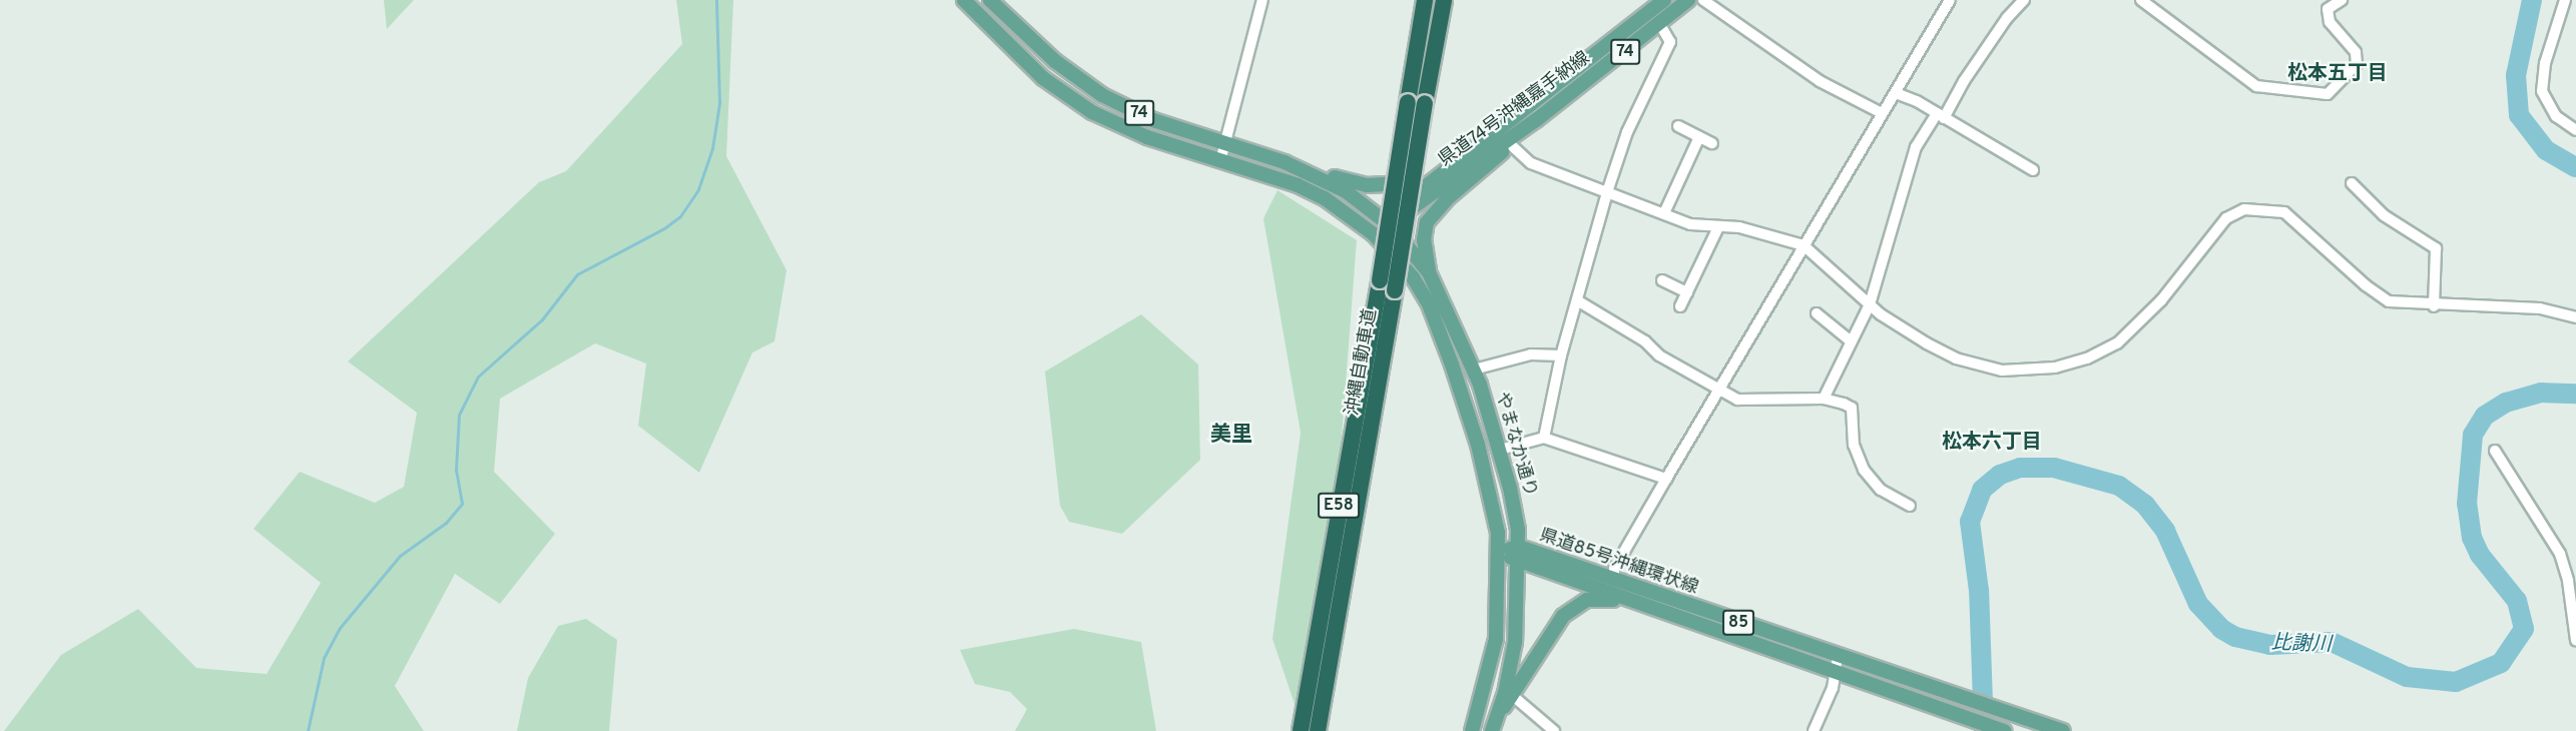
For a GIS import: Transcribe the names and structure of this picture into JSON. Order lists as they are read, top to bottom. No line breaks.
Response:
{"streets":{"highway":["沖縄自動車道","E58"],"main road":["74","県道74号沖縄嘉手納線","やまなか通り","県道85号沖縄環状線","85"]},"crossings":[["74","県道74号沖縄嘉手納線"],["74","やまなか通り"],["県道74号沖縄嘉手納線","やまなか通り"],["やまなか通り","県道85号沖縄環状線"]],"districts":["松本五丁目","美里","松本六丁目"],"water":["比謝川"]}
